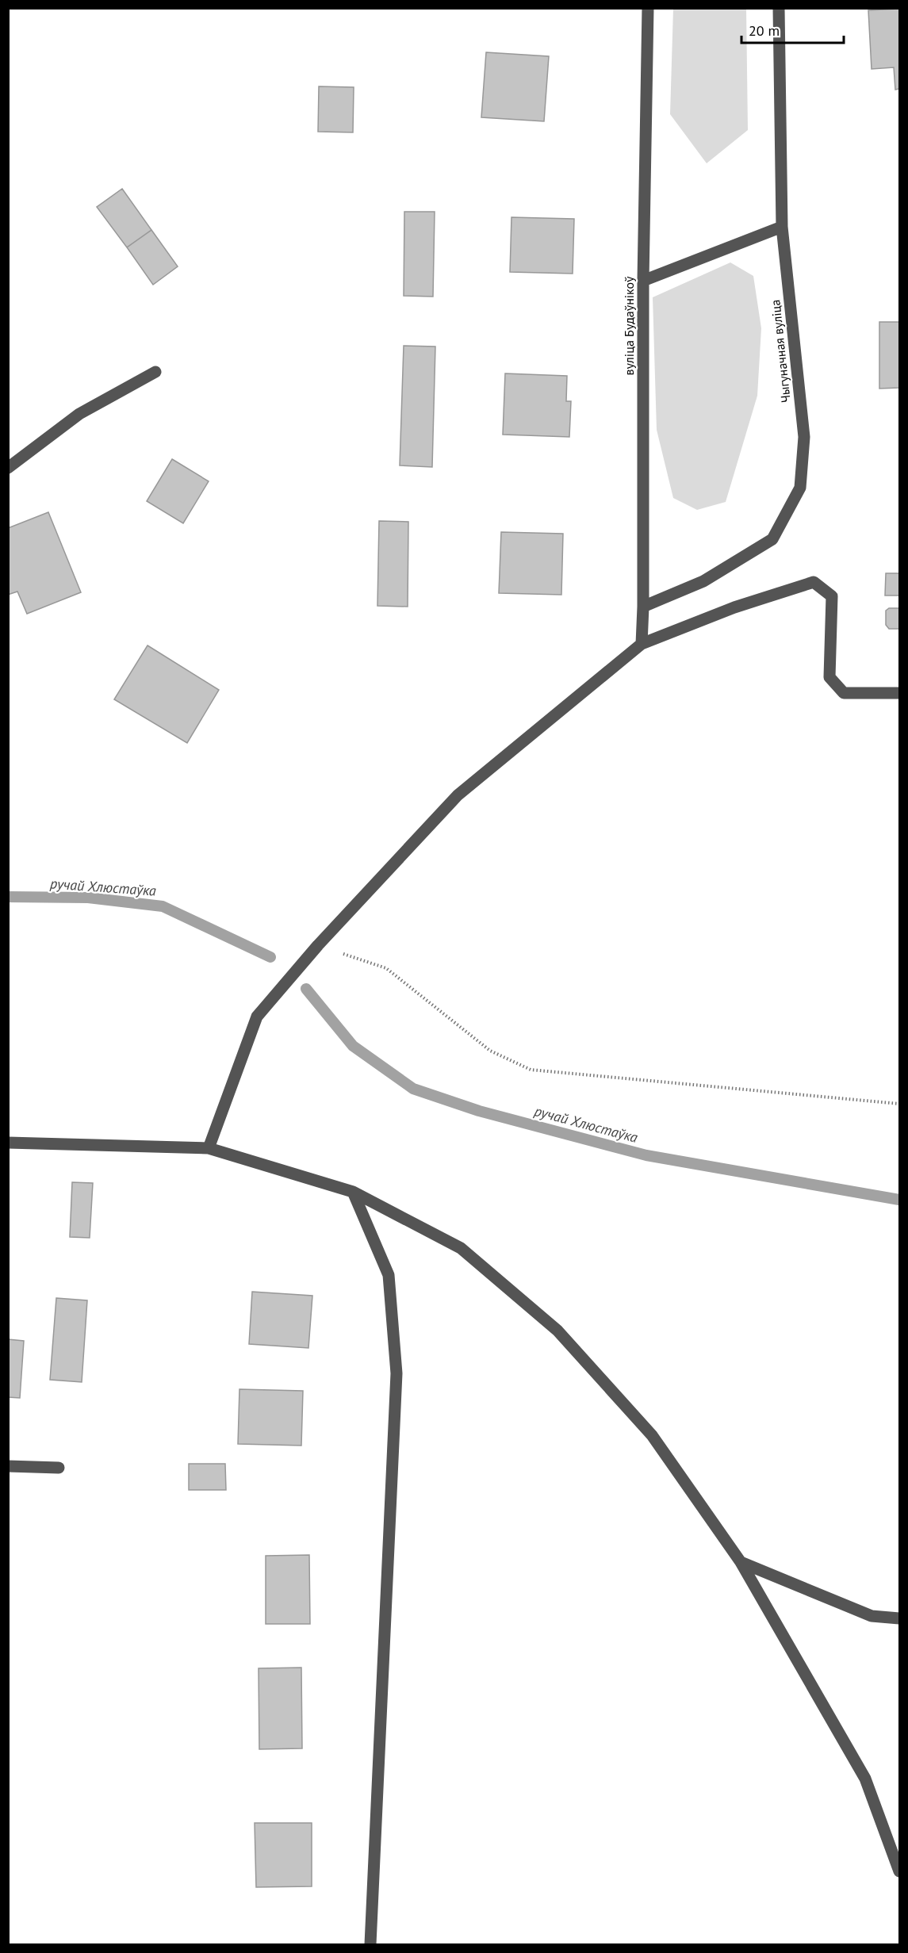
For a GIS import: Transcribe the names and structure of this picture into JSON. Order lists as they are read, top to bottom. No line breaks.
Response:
{"streets":{"street":["вуліца Будаўнікоў","Чыгуначная вуліца"]},"crossings":[["вуліца Будаўнікоў","Чыгуначная вуліца"]],"water":["ручай Хлюстаўка"],"scale_bar":"20 m"}
